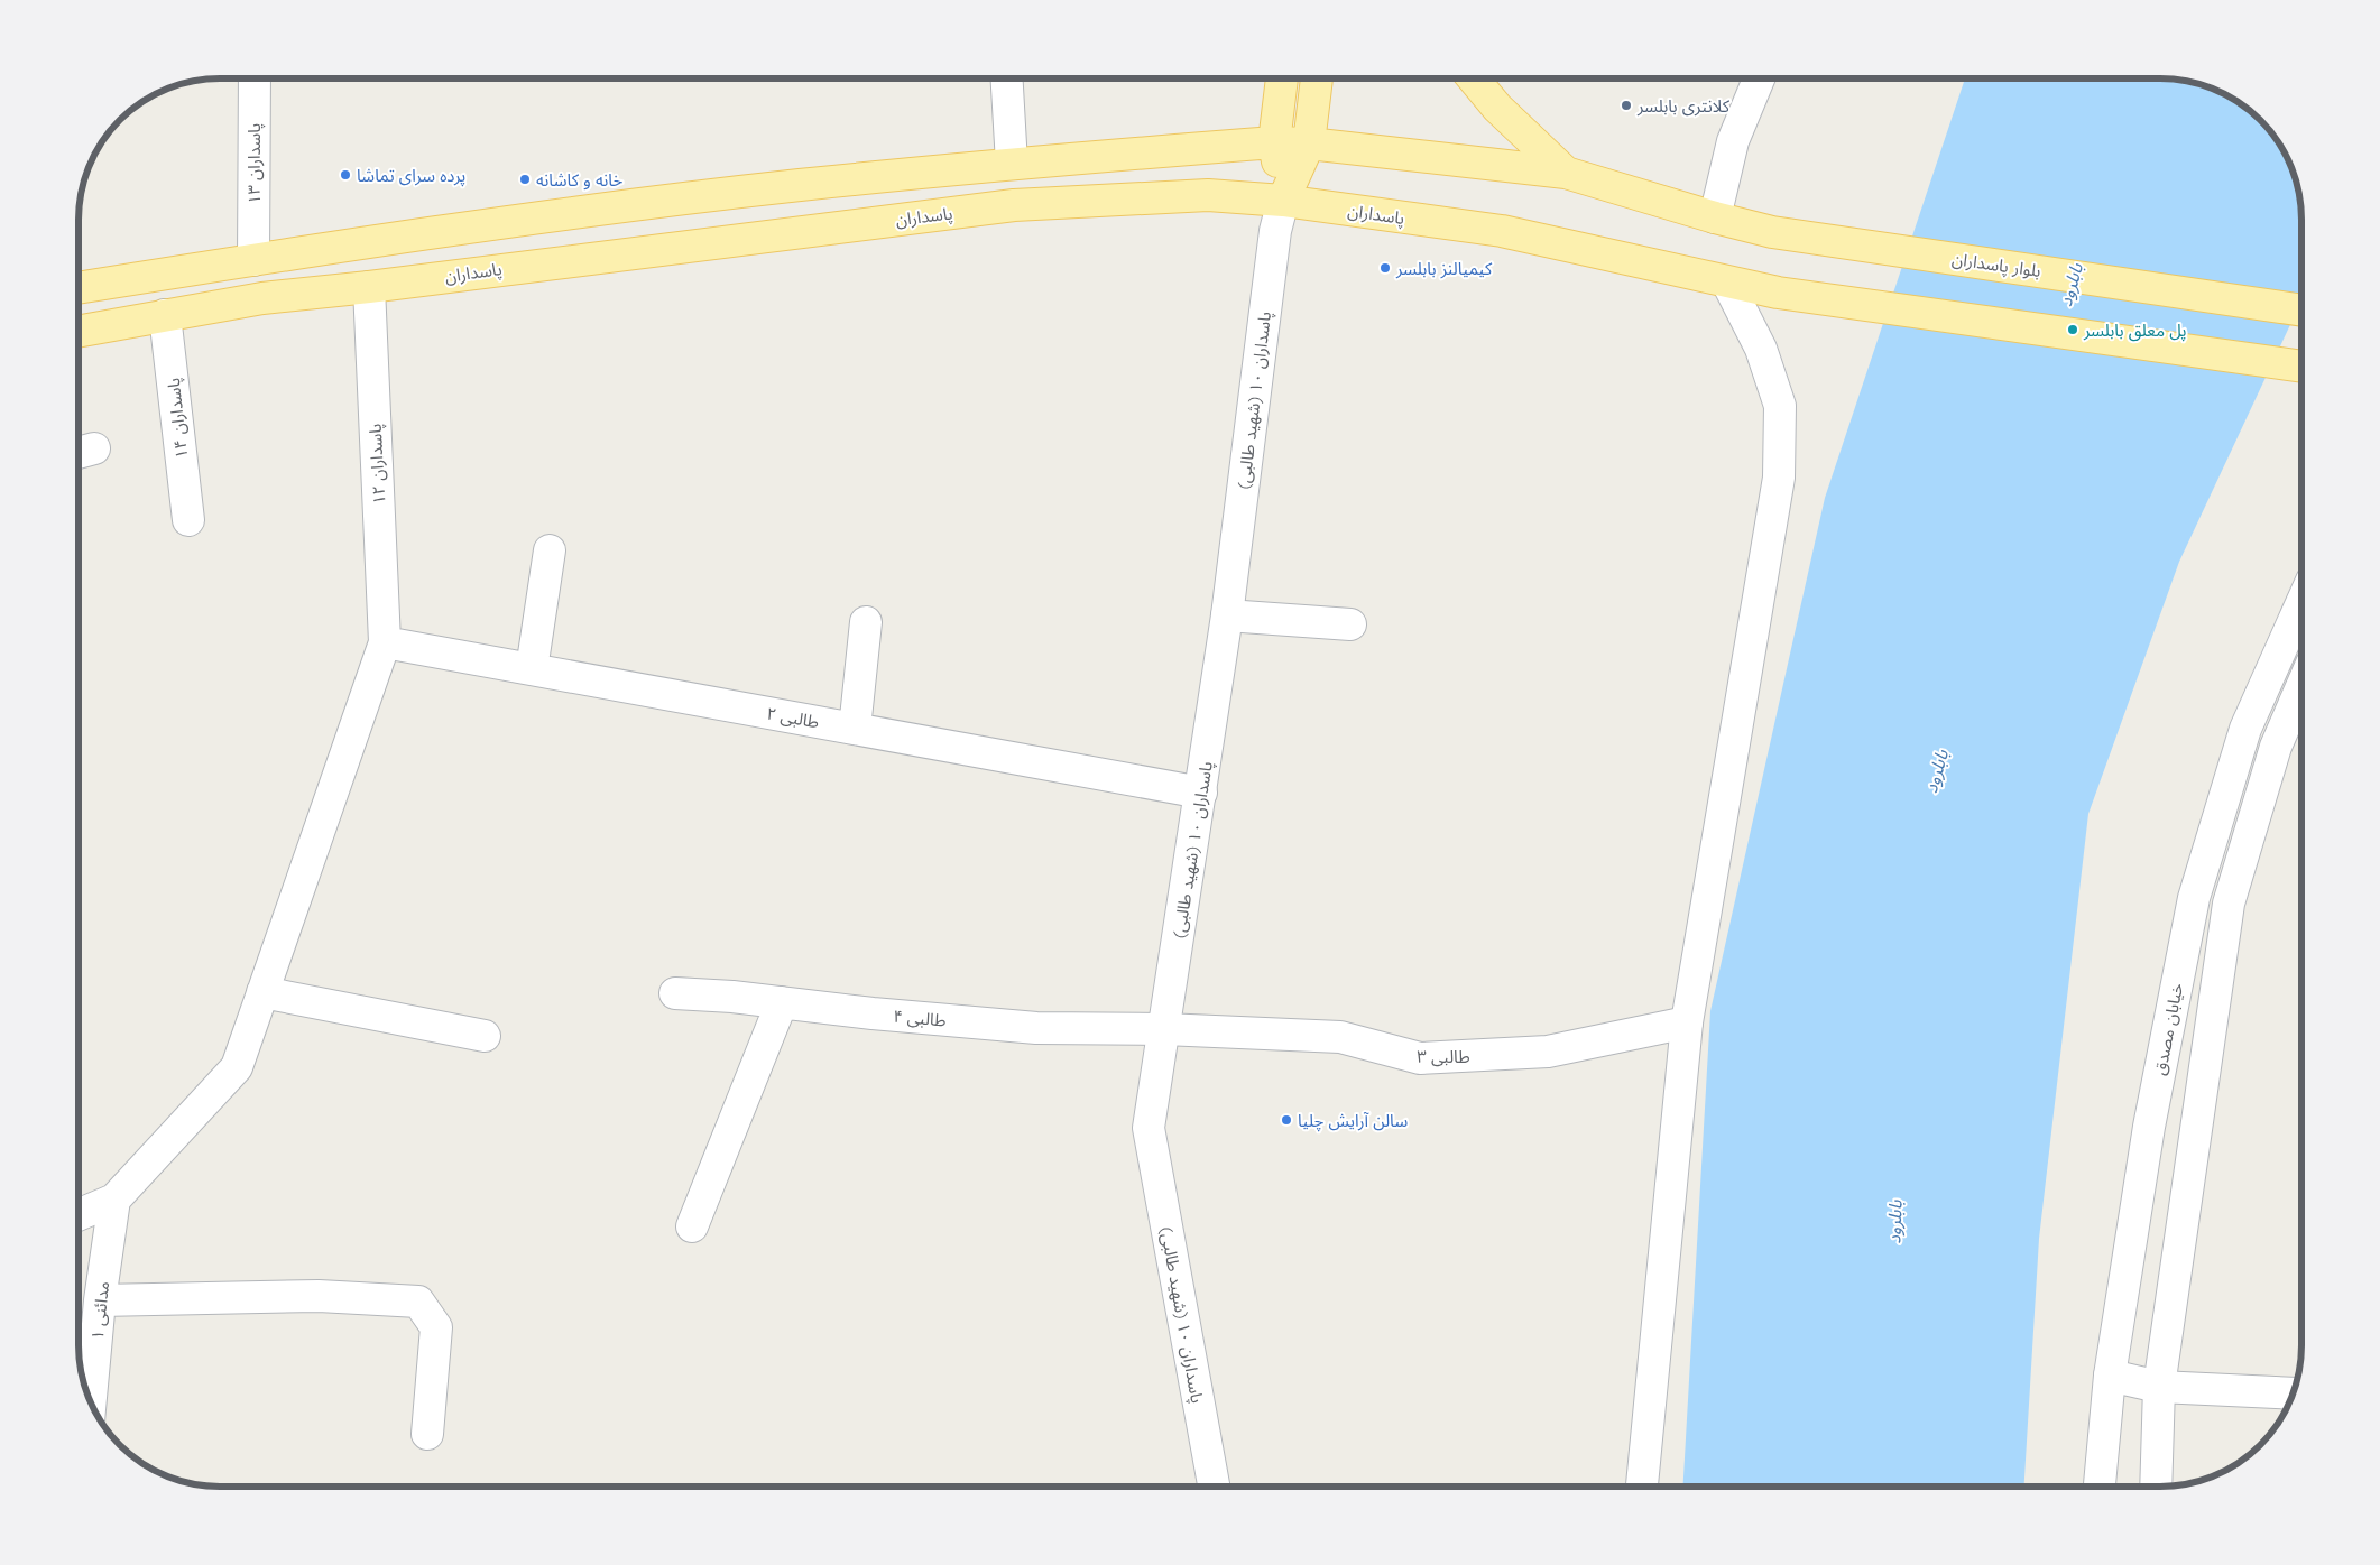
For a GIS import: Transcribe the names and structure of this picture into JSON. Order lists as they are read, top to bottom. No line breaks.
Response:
{"streets":{"main road":["پاسداران","بلوار پاسداران"],"street":["پاسداران ۱۳","پاسداران ۱۰ (شهید طالبی)","پاسداران ۱۴","پاسداران ۱۲","طالبی ۲","طالبی ۴","خیابان مصدق","طالبی ۳","مدائنی ۱"]},"crossings":[["پاسداران","پاسداران ۱۰ (شهید طالبی)"],["پاسداران","پاسداران ۱۴"],["پاسداران","پاسداران ۱۲"],["پاسداران ۱۰ (شهید طالبی)","طالبی ۲"],["پاسداران ۱۰ (شهید طالبی)","طالبی ۴"],["پاسداران ۱۰ (شهید طالبی)","طالبی ۳"],["پاسداران ۱۲","طالبی ۲"],["طالبی ۴","طالبی ۳"]],"water":["بابلرود"],"places":["کلانتری بابلسر","پرده سرای تماشا","خانه و کاشانه","کیمیالنز بابلسر","پل معلق بابلسر","سالن آرایش چلیا"]}
